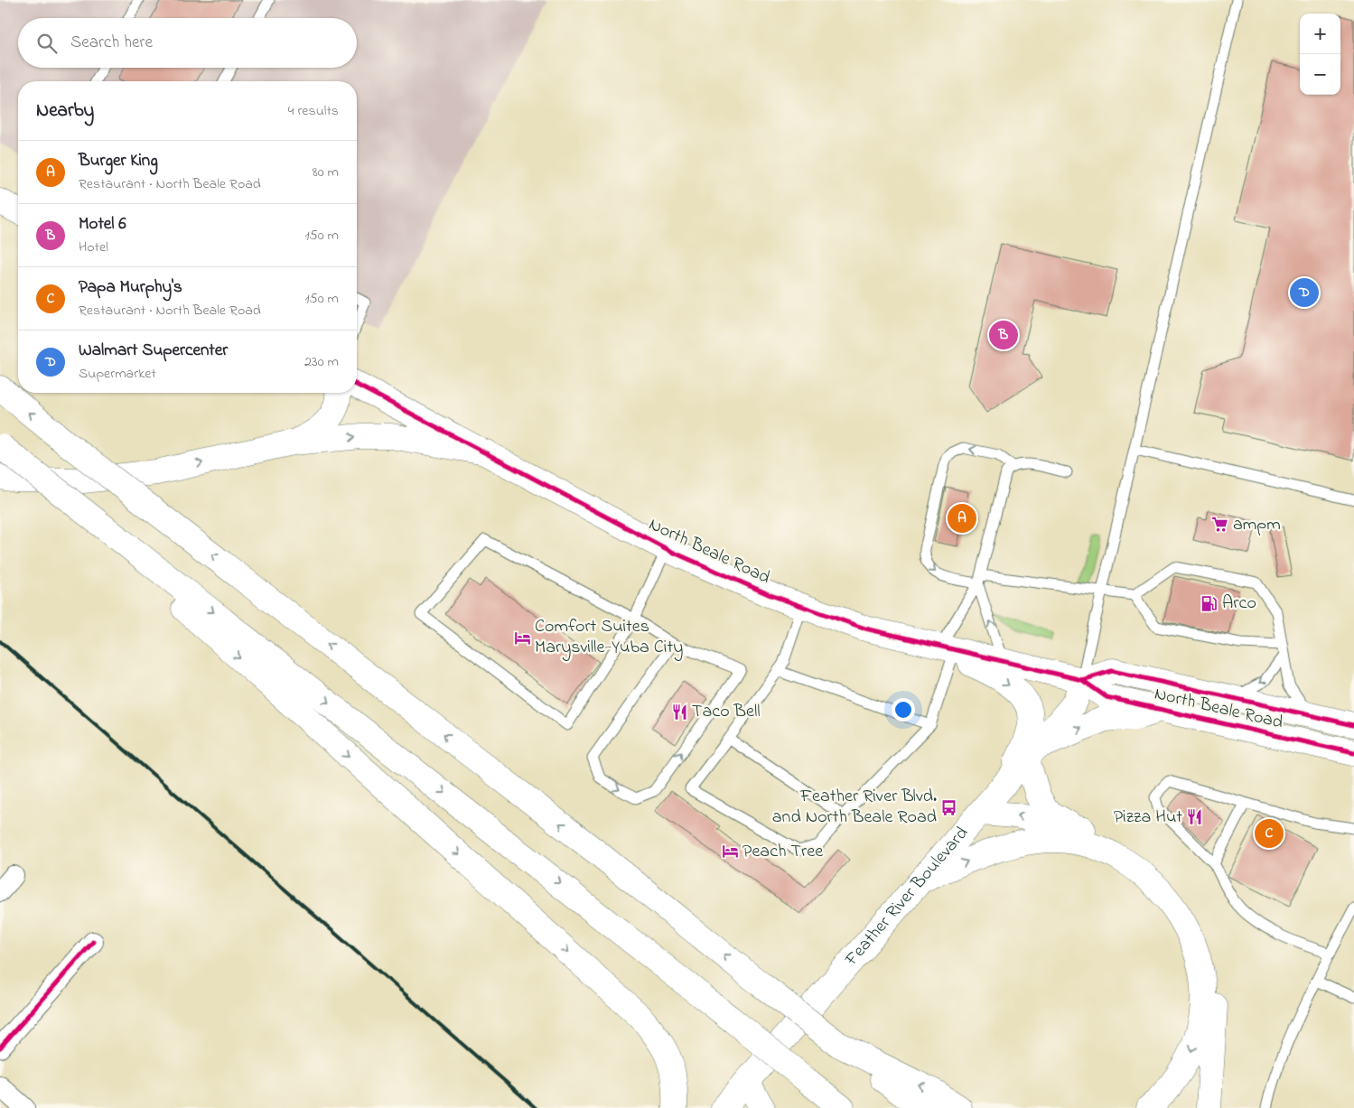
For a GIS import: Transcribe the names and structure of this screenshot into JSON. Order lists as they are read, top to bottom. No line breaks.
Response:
{"streets":{"main road":["North Beale Road","Feather River Boulevard"]},"crossings":[["North Beale Road","Feather River Boulevard"]],"places":{"supermarket":["ampm"],"fuel station":["Arco"],"hotel":["Comfort Suites Marysville-Yuba City","Peach Tree"],"restaurant":["Taco Bell","Pizza Hut"],"bus stop":["Feather River Blvd. and North Beale Road"]},"page":{"map_buttons":["+","−"],"search":"Search here","heading":["Nearby","4 results"],"list":[{"mark":"A","name":"Burger King","note":"Restaurant · North Beale Road","value":"80 m"},{"mark":"B","name":"Motel 6","note":"Hotel","value":"150 m"},{"mark":"C","name":"Papa Murphy's","note":"Restaurant · North Beale Road","value":"150 m"},{"mark":"D","name":"Walmart Supercenter","note":"Supermarket","value":"230 m"}],"pins":["D","B","A","C"]}}
